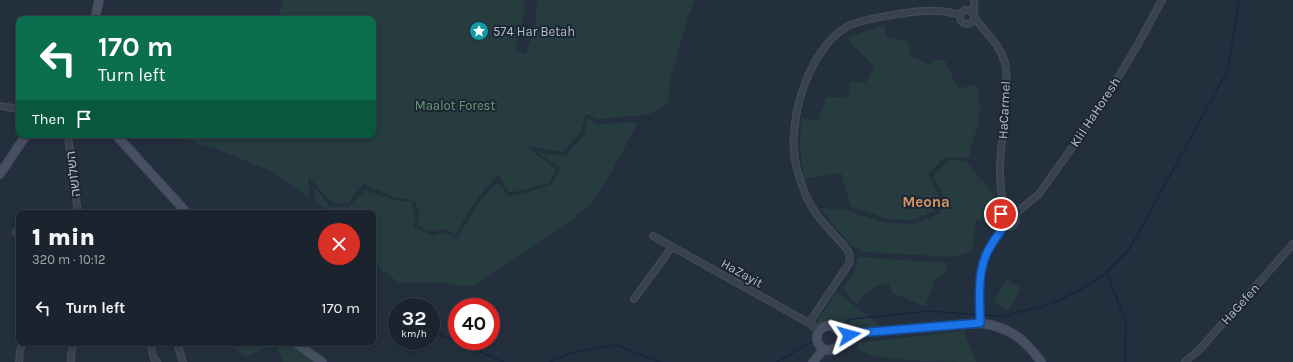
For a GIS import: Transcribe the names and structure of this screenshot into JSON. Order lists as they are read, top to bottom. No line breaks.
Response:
{"streets":{"street":["HaCarmel","Klil HaHoresh","השלושה","HaZayit","HaGefen"]},"crossings":[["HaCarmel","Klil HaHoresh"]],"districts":["Meona"],"parks":["Maalot Forest"],"places":{"place":["574 Har Betah"]},"page":{"turn":["170 m","Turn left"],"then":"Then","heading":["1 min","320 m · 10:12"],"list":[{"name":"Turn left","value":"170 m"}],"speed":"32 km/h","limit":"40"}}
